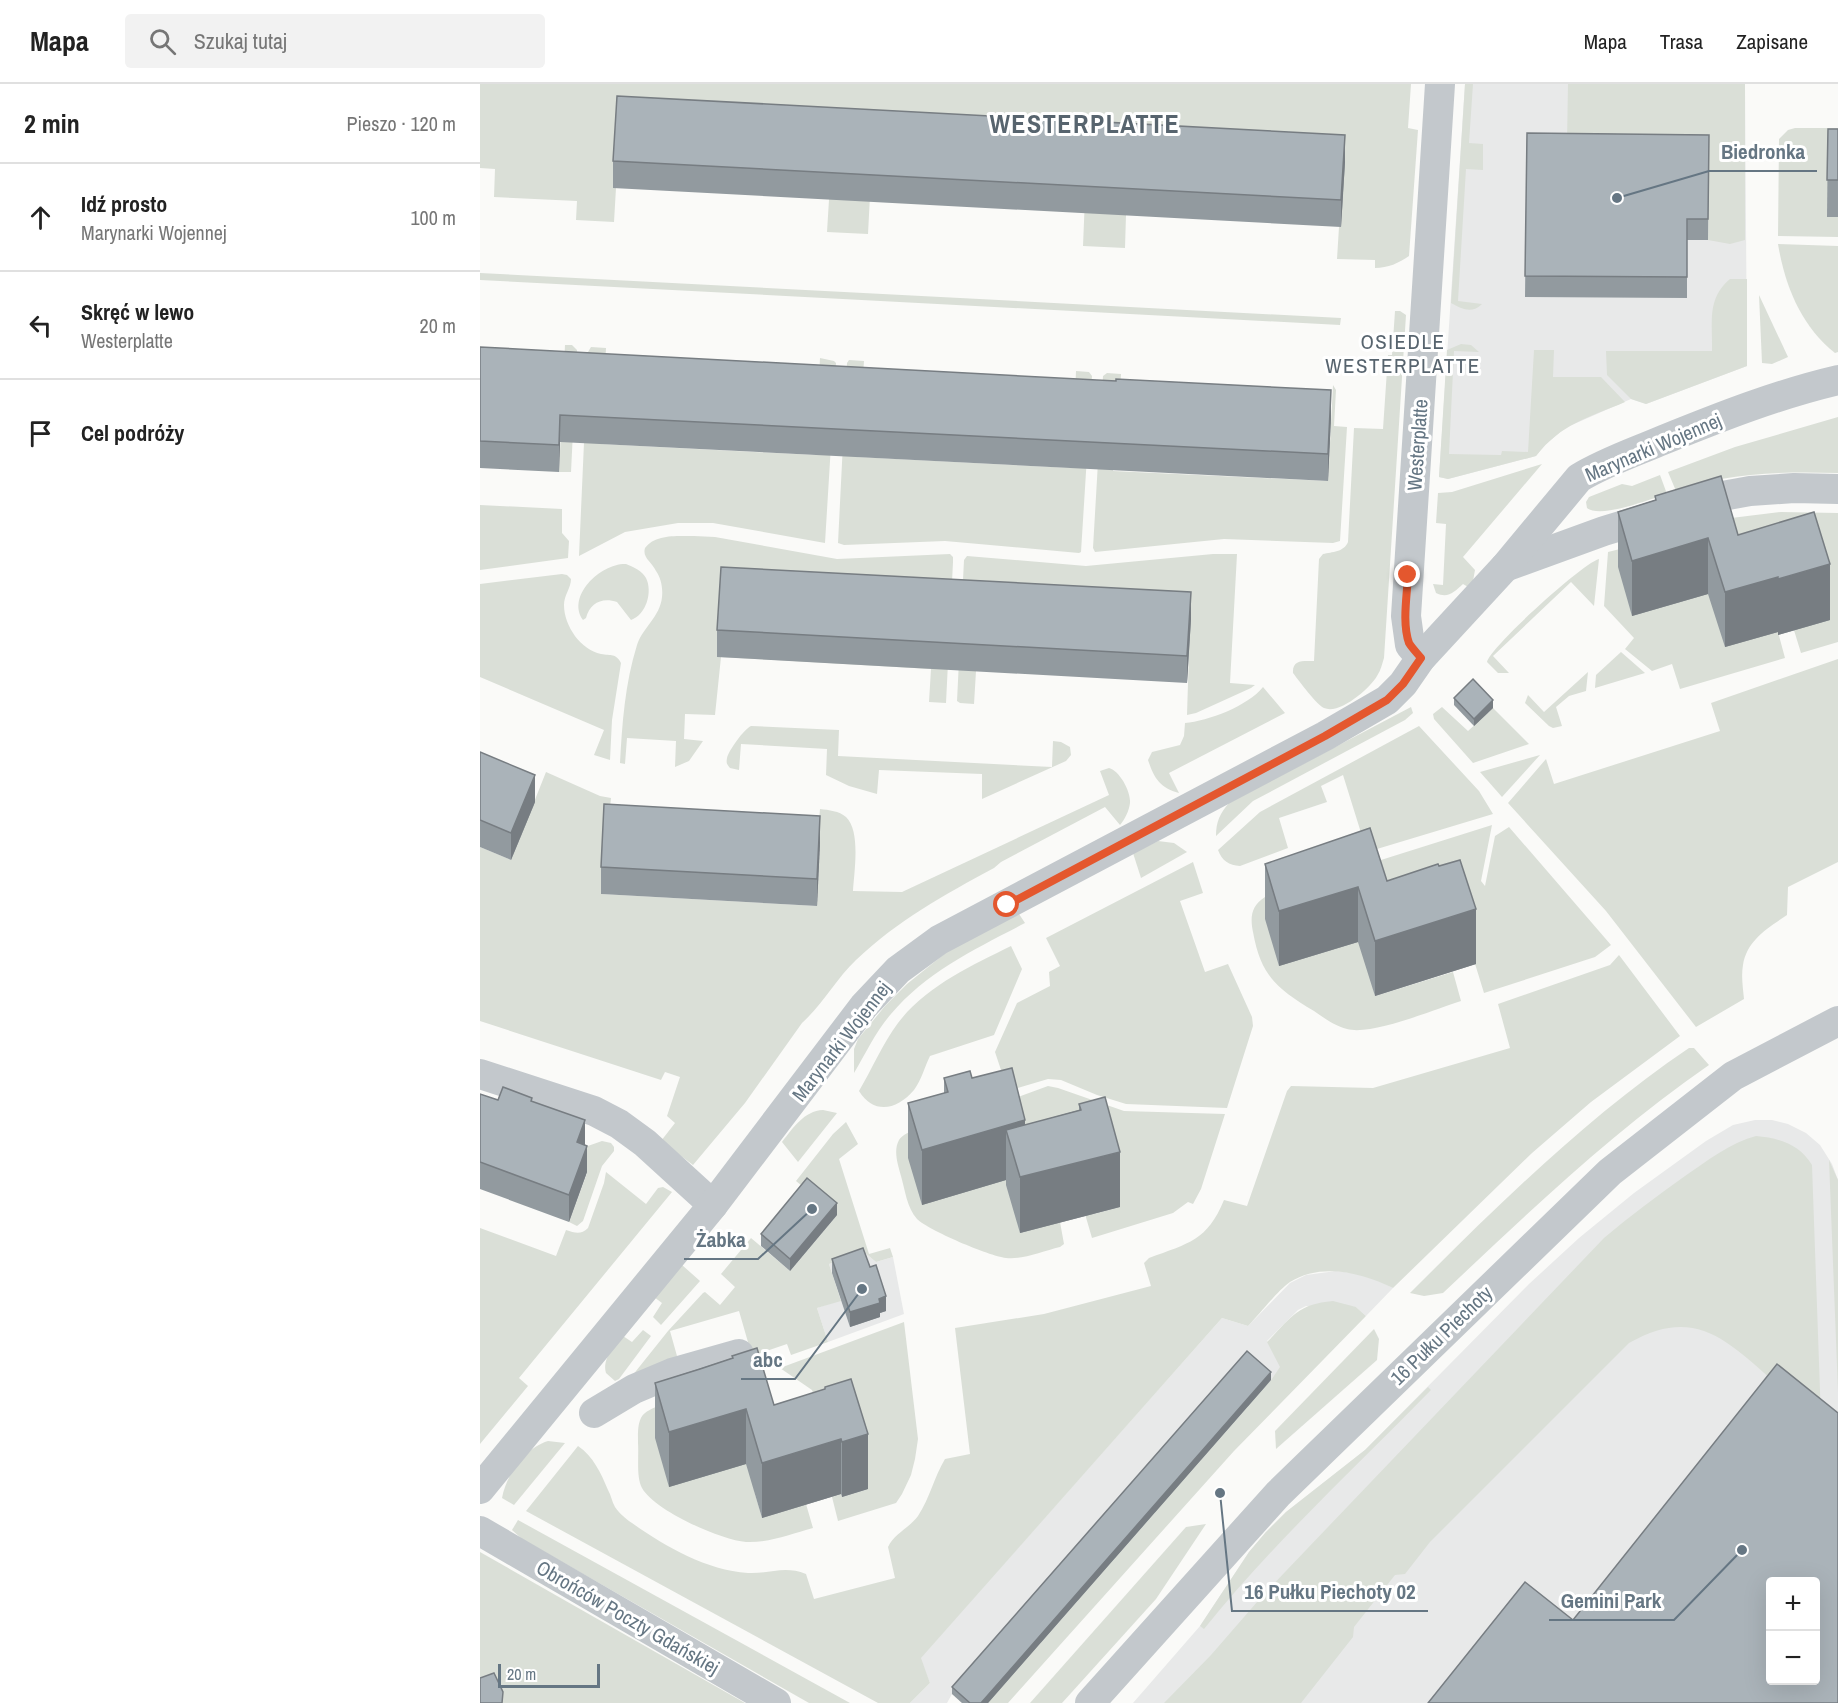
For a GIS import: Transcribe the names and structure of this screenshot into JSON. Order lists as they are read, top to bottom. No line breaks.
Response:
{"streets":{"street":["Westerplatte","Marynarki Wojennej","16 Pułku Piechoty","Obrońców Poczty Gdańskiej"]},"crossings":[["Westerplatte","Marynarki Wojennej"]],"districts":["WESTERPLATTE","OSIEDLE WESTERPLATTE"],"places":["Biedronka","Żabka","abc","16 Pułku Piechoty 02","Gemini Park"],"scale_bar":"20 m","page":{"header":"Mapa","search":"Szukaj tutaj","nav":["Mapa","Trasa","Zapisane"],"heading":["2 min","Pieszo · 120 m"],"list":[["Idź prosto","Marynarki Wojennej","100 m"],["Skręć w lewo","Westerplatte","20 m"],"Cel podróży"],"map_buttons":["+","−"],"scale":"20 m"}}
